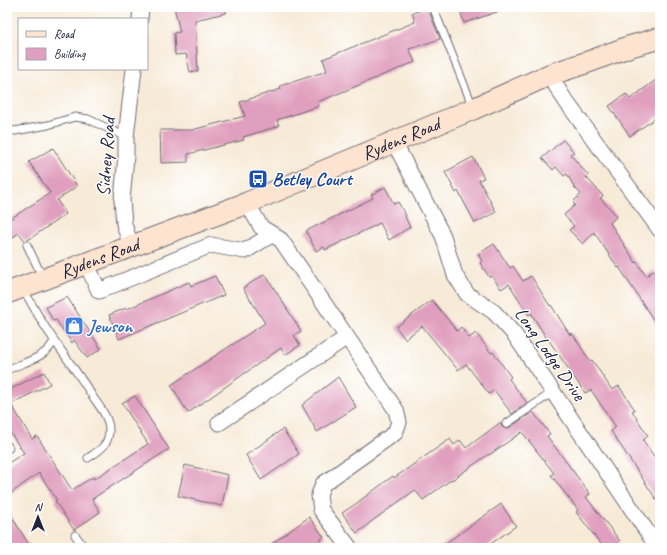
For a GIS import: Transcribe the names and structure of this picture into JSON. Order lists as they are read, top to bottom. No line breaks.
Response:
{"streets":{"street":["Rydens Road","Sidney Road","Long Lodge Drive"]},"crossings":[["Rydens Road","Sidney Road"],["Rydens Road","Long Lodge Drive"]],"places":{"bus stop":["Betley Court"],"shop":["Jewson"]},"legend":["Road","Building"],"north":"top"}
